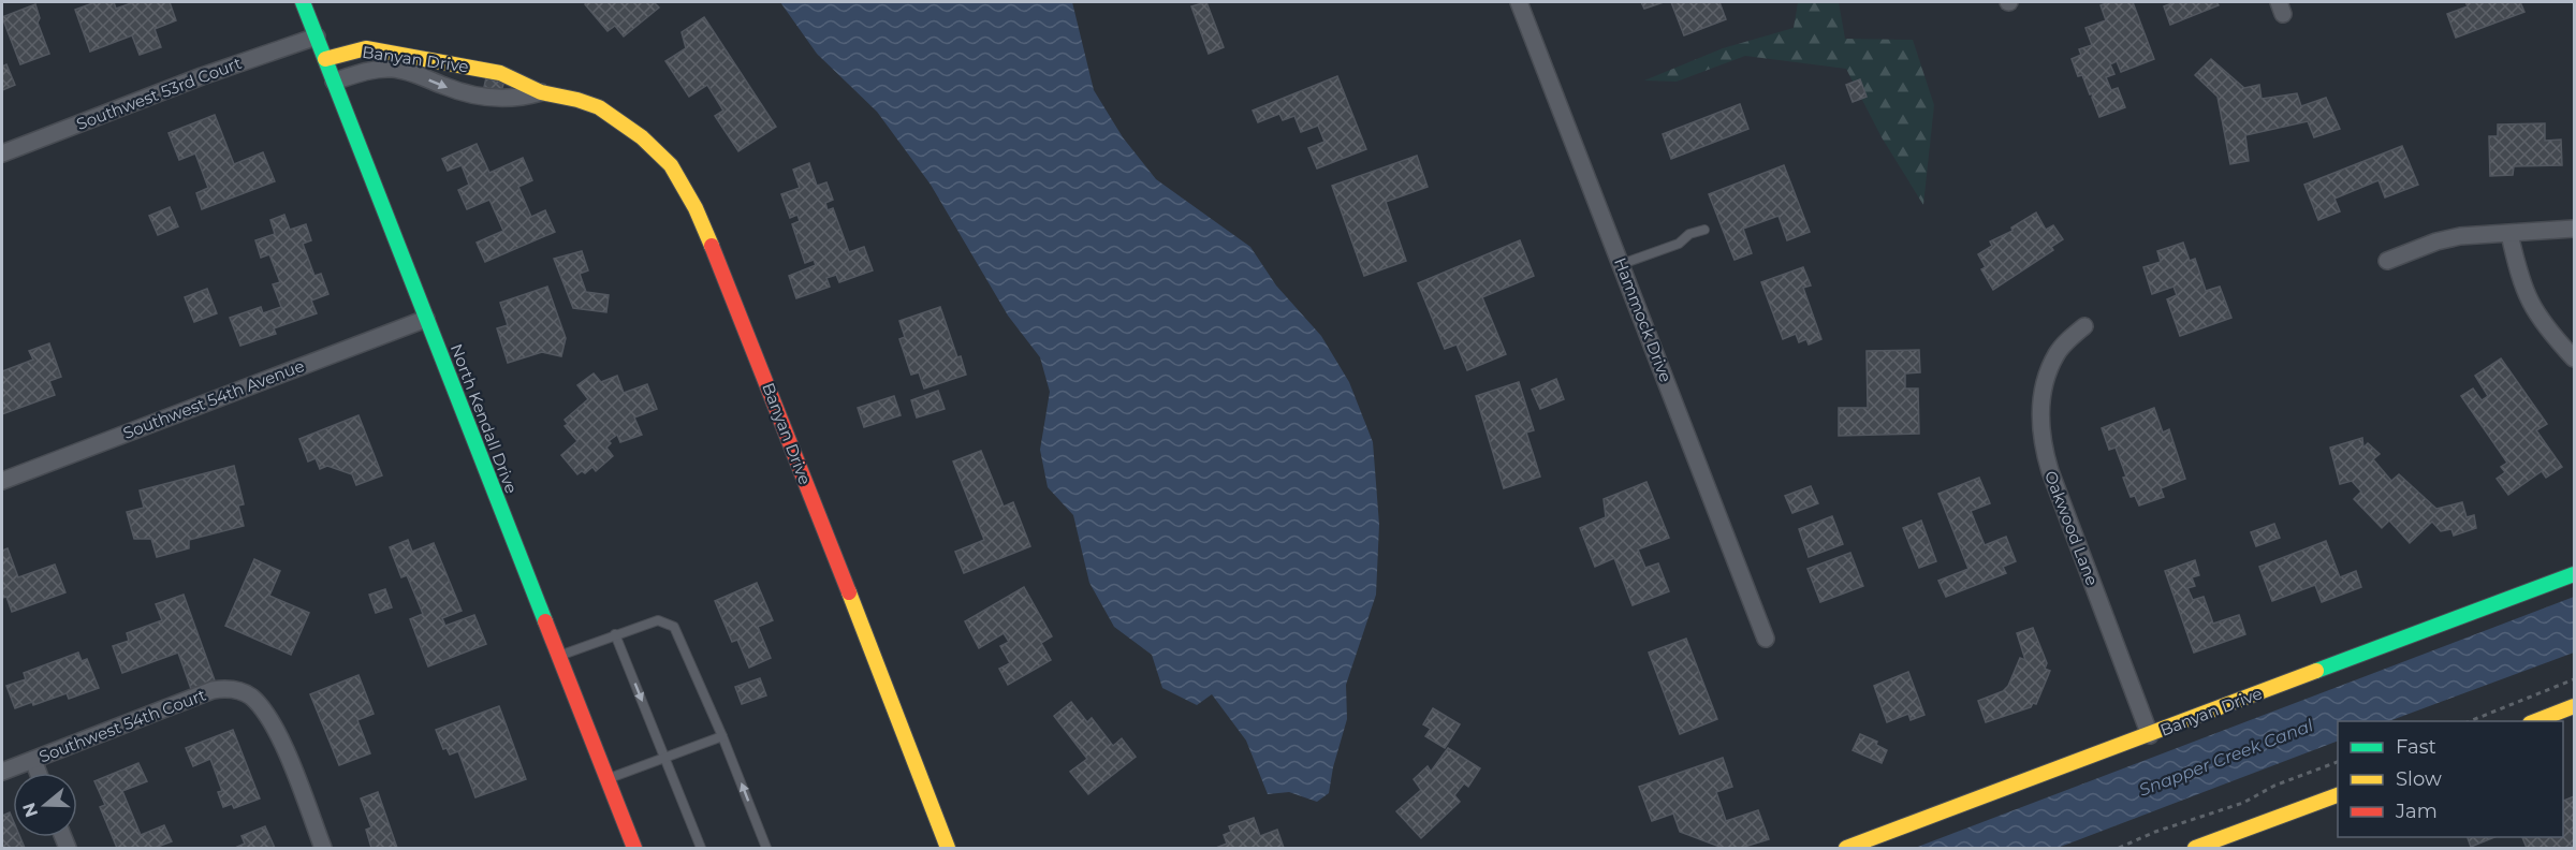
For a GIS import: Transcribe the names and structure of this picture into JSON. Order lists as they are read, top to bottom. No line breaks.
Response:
{"streets":{"street":["Banyan Drive","Southwest 53rd Court","Hammock Drive","Southwest 54th Avenue","North Kendall Drive","Oakwood Lane","Southwest 54th Court"]},"crossings":[["Banyan Drive","North Kendall Drive"],["Banyan Drive","Oakwood Lane"],["Southwest 53rd Court","North Kendall Drive"],["Southwest 54th Avenue","North Kendall Drive"]],"water":["Snapper Creek Canal"],"legend":["Fast","Slow","Jam"],"north":"left"}
